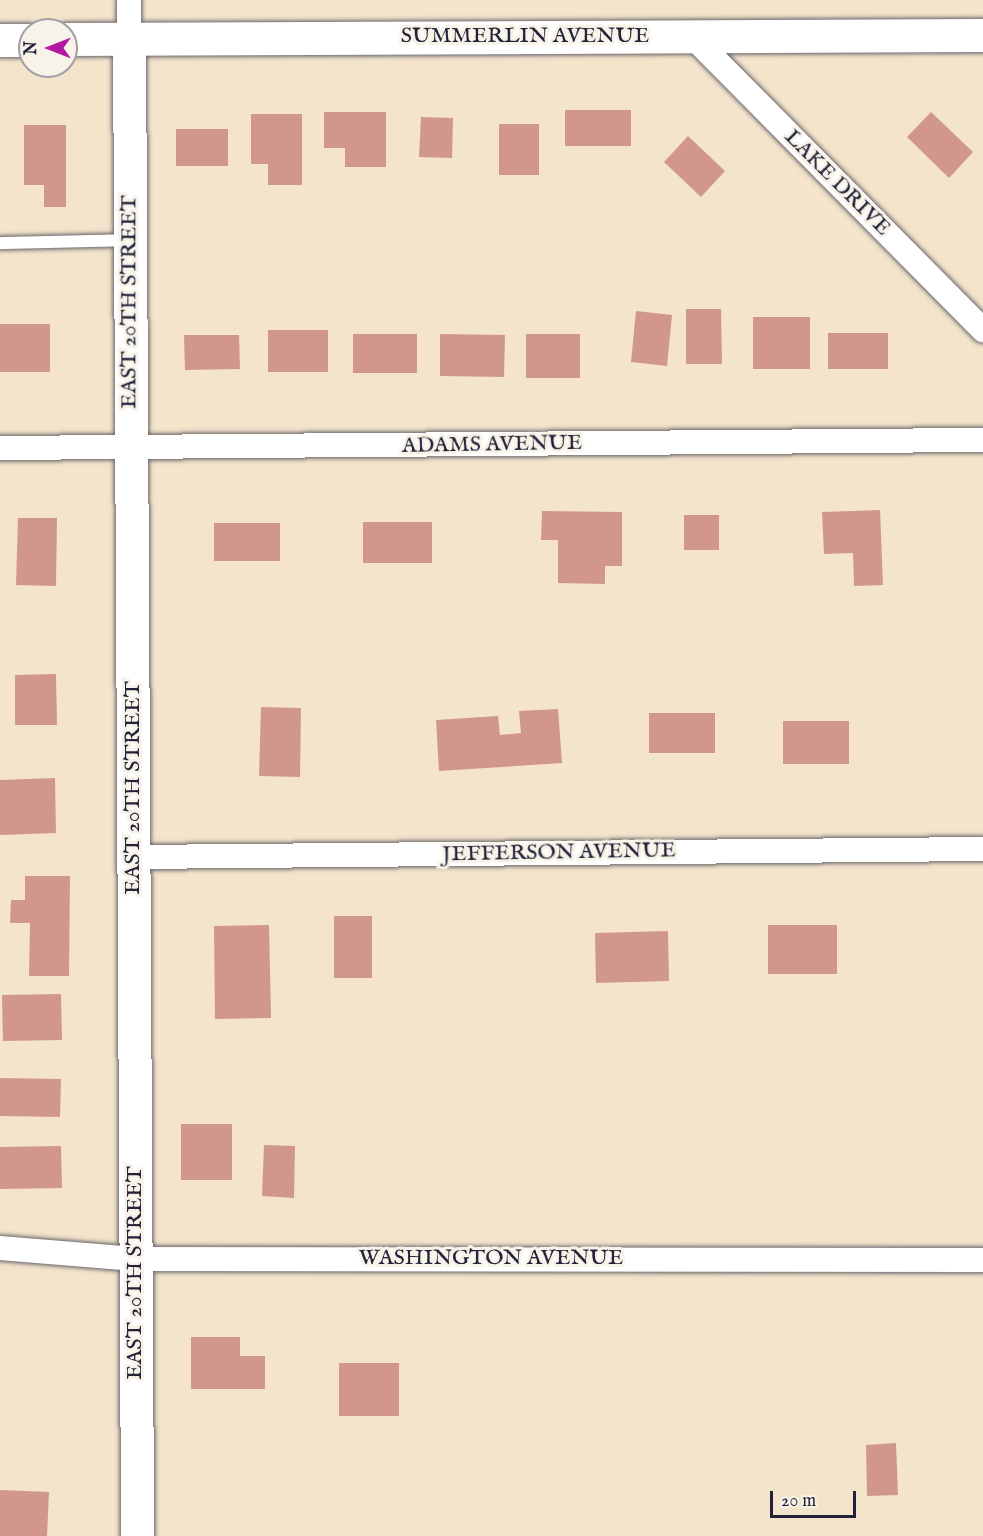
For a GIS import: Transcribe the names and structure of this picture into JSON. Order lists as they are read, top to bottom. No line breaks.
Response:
{"streets":{"street":["SUMMERLIN AVENUE","LAKE DRIVE","EAST 20TH STREET","ADAMS AVENUE","JEFFERSON AVENUE","WASHINGTON AVENUE"]},"crossings":[["SUMMERLIN AVENUE","LAKE DRIVE"],["SUMMERLIN AVENUE","EAST 20TH STREET"],["EAST 20TH STREET","ADAMS AVENUE"],["EAST 20TH STREET","JEFFERSON AVENUE"],["EAST 20TH STREET","WASHINGTON AVENUE"]],"scale_bar":"20 m","north":"left"}
